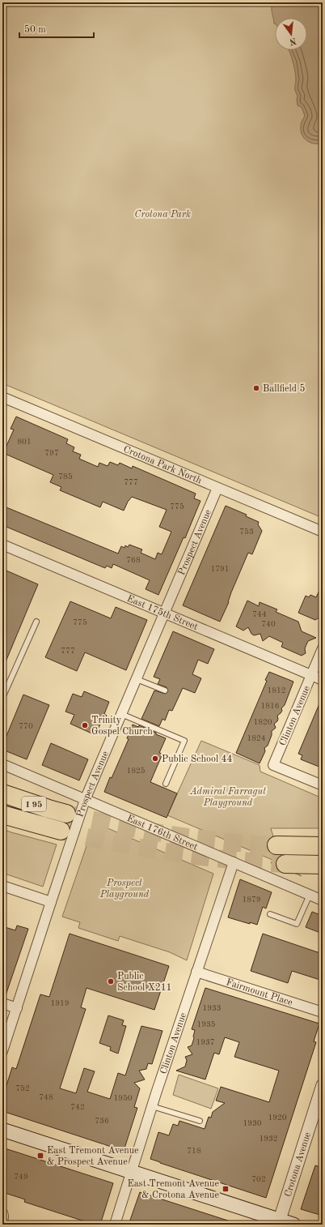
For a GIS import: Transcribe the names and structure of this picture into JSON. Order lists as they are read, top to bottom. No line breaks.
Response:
{"streets":{"highway":["I 95"],"street":["Crotona Park North","Prospect Avenue","East 175th Street","Clinton Avenue","East 176th Street","Fairmount Place","Crotona Avenue"]},"crossings":[["Crotona Park North","Prospect Avenue"],["Prospect Avenue","East 175th Street"],["Prospect Avenue","East 176th Street"],["East 175th Street","Clinton Avenue"],["Clinton Avenue","East 176th Street"],["Clinton Avenue","Fairmount Place"]],"parks":["Crotona Park","Admiral Farragut Playground","Prospect Playground"],"places":{"other":["Ballfield 5","Trinity Gospel Church","Public School 44","Public School X211"],"transit":["East Tremont Avenue & Prospect Avenue","East Tremont Avenue & Crotona Avenue"]},"house_numbers":["801","797","785","777","775","753","768","1791","744","775","740","777","1812","1816","1820","770","1824","1825","1879","1919","1933","1935","1937","752","748","1950","742","1920","736","1930","1932","718","749","702"],"scale_bar":"50 m","north":"bottom"}
